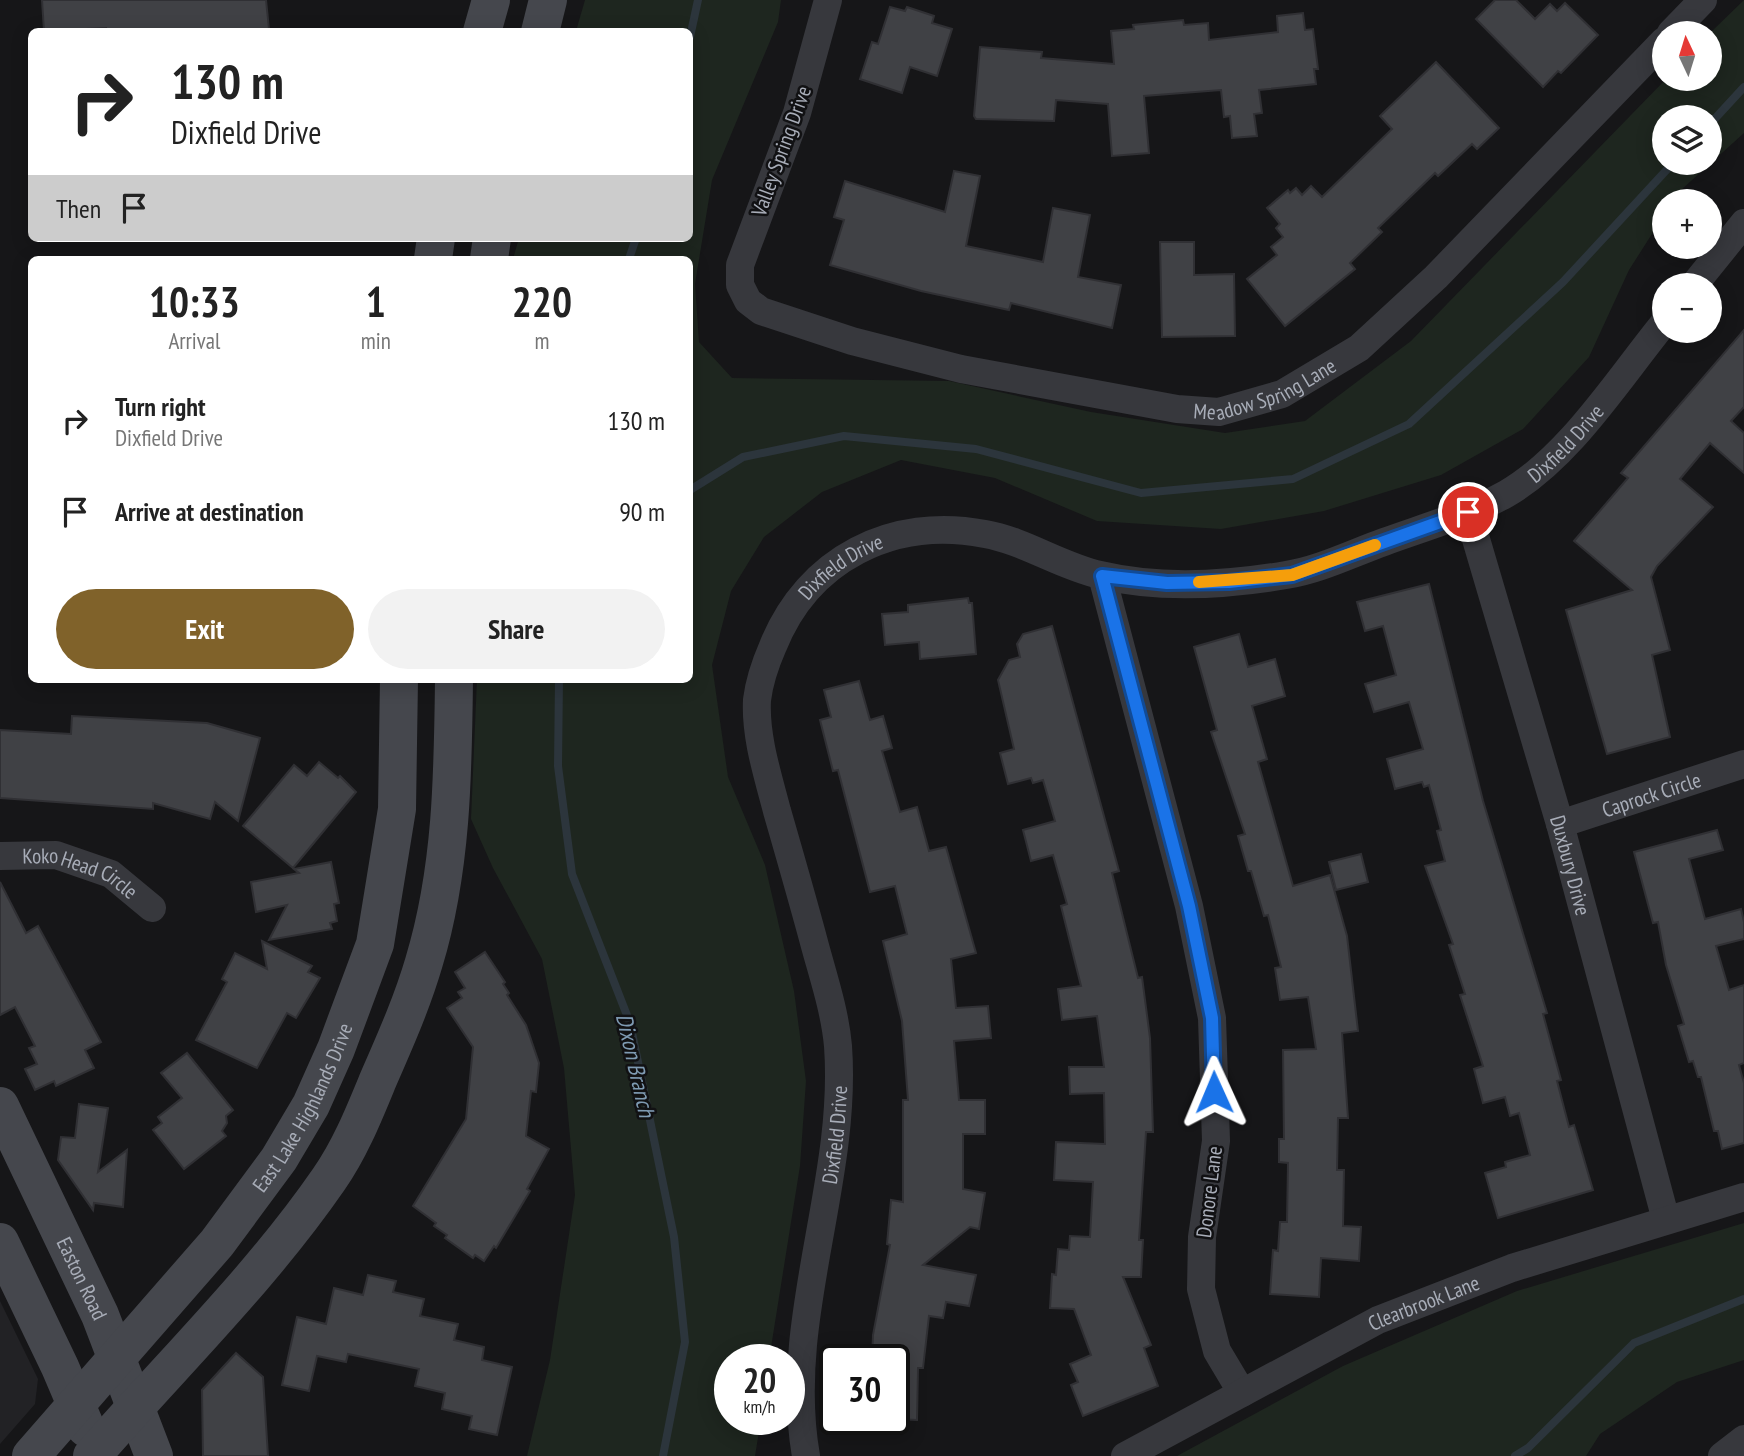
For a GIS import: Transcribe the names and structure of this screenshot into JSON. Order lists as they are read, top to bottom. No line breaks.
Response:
{"streets":{"main road":["East Lake Highlands Drive","Easton Road"],"street":["Valley Spring Drive","Meadow Spring Lane","Dixfield Drive","Caprock Circle","Duxbury Drive","Koko Head Circle","Donore Lane","Clearbrook Lane"]},"crossings":[["Valley Spring Drive","Meadow Spring Lane"],["Dixfield Drive","Duxbury Drive"],["Dixfield Drive","Donore Lane"],["Caprock Circle","Duxbury Drive"],["Duxbury Drive","Clearbrook Lane"],["East Lake Highlands Drive","Easton Road"],["Donore Lane","Clearbrook Lane"]],"water":["Dixon Branch"],"north":"top","page":{"map_buttons":["+","−"],"turn":["130 m","Dixfield Drive"],"then":"Then","eta":["10:33","Arrival","1","min","220","m"],"list":[{"name":"Turn right","note":"Dixfield Drive","value":"130 m"},{"name":"Arrive at destination","value":"90 m"}],"buttons":["Exit","Share"],"speed":"20 km/h","limit":"30"}}
